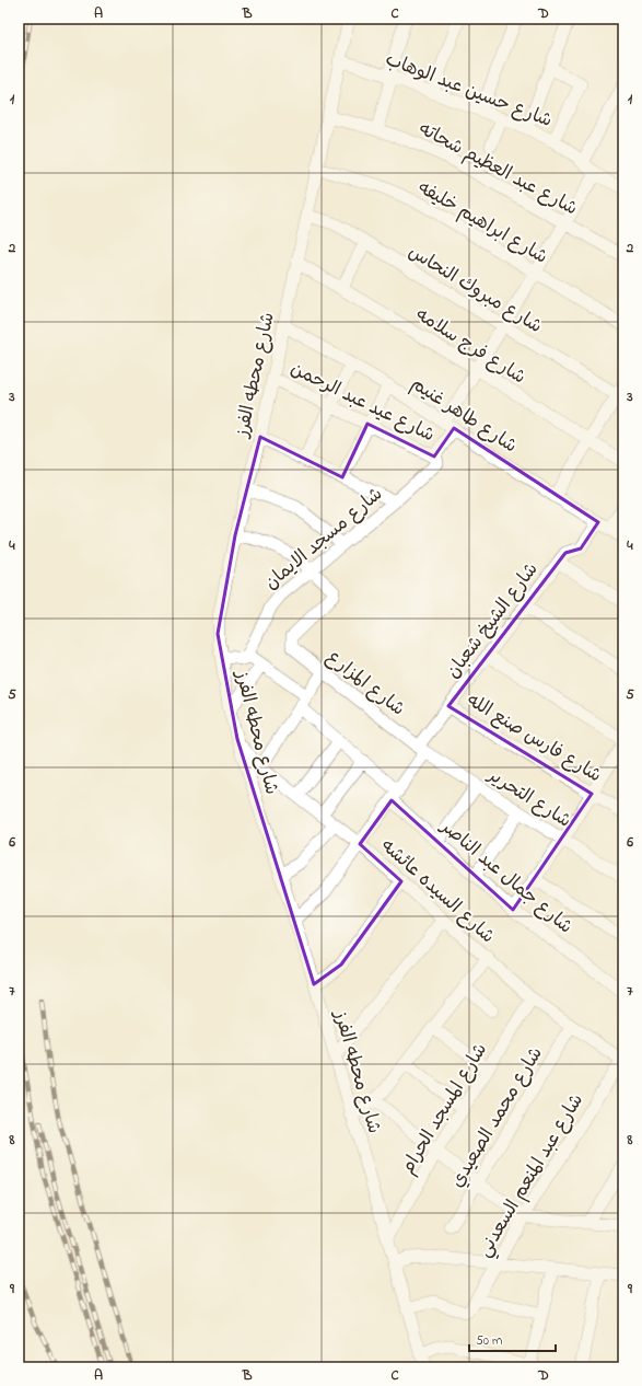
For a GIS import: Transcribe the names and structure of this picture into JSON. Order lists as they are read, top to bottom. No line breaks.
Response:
{"streets":{"street":["شارع حسين عبد الوهاب","شارع عبد العظيم شحاته","شارع ابراهيم خليفه","شارع مبروك النحاس","شارع فرج سلامه","شارع محطه الفرز","شارع عيد عبد الرحمن","شارع طاهر غنيم","شارع مسجد الايمان","شارع الشيخ شعبان","شارع المزارع","شارع فارس صنع الله","شارع التحرير","شارع جمال عبد الناصر","شارع السيده عائشه","شارع المسجد الحرام","شارع محمد الصعيدي","شارع عبد المنعم السعدني"]},"crossings":[["شارع حسين عبد الوهاب","شارع محطه الفرز"],["شارع عبد العظيم شحاته","شارع محطه الفرز"],["شارع ابراهيم خليفه","شارع محطه الفرز"],["شارع مبروك النحاس","شارع محطه الفرز"],["شارع فرج سلامه","شارع محطه الفرز"],["شارع محطه الفرز","شارع عيد عبد الرحمن"],["شارع محطه الفرز","شارع طاهر غنيم"],["شارع محطه الفرز","شارع الشيخ شعبان"],["شارع محطه الفرز","شارع السيده عائشه"],["شارع محطه الفرز","شارع المسجد الحرام"],["شارع محطه الفرز","شارع عبد المنعم السعدني"],["شارع عيد عبد الرحمن","شارع مسجد الايمان"],["شارع طاهر غنيم","شارع الشيخ شعبان"],["شارع مسجد الايمان","شارع المزارع"],["شارع الشيخ شعبان","شارع المزارع"],["شارع الشيخ شعبان","شارع فارس صنع الله"],["شارع الشيخ شعبان","شارع التحرير"],["شارع الشيخ شعبان","شارع جمال عبد الناصر"],["شارع الشيخ شعبان","شارع السيده عائشه"],["شارع المزارع","شارع التحرير"],["شارع السيده عائشه","شارع المسجد الحرام"],["شارع السيده عائشه","شارع محمد الصعيدي"],["شارع السيده عائشه","شارع عبد المنعم السعدني"]],"scale_bar":"50 m","grid":{"columns":["A","B","C","D"],"rows":["1","2","3","4","5","6","7","8","9"]}}
